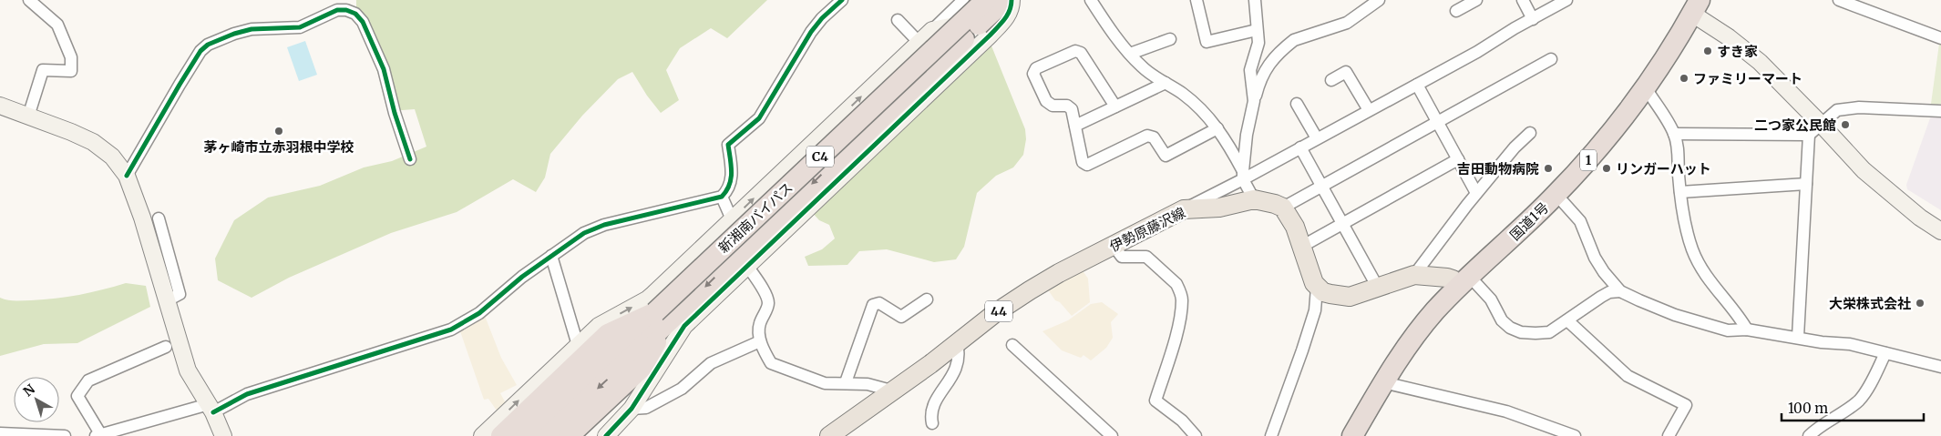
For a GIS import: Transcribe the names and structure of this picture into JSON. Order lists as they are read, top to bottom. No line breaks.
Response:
{"streets":{"highway":["C4","1","新湘南バイパス","国道1号"],"main road":["伊勢原藤沢線","44"]},"places":["すき家","ファミリーマート","二つ家公民館","茅ヶ崎市立赤羽根中学校","吉田動物病院","リンガーハット","大栄株式会社"],"scale_bar":"100 m","north":"top left"}
